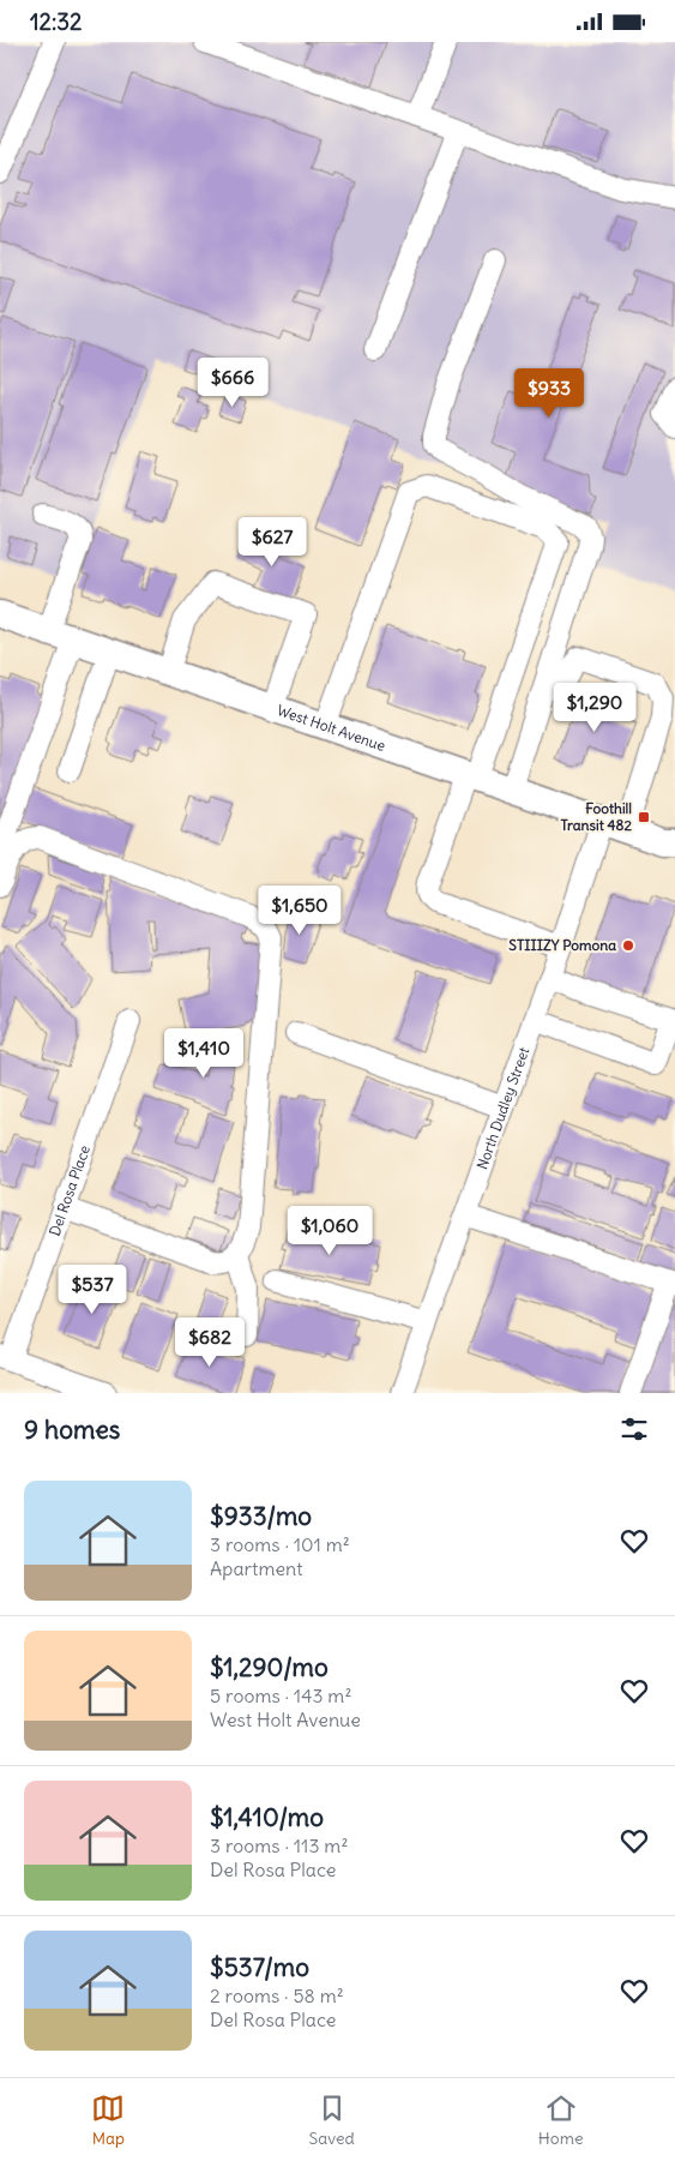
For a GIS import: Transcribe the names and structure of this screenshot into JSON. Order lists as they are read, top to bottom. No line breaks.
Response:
{"streets":{"main road":["West Holt Avenue"],"street":["North Dudley Street","Del Rosa Place"]},"crossings":[["West Holt Avenue","North Dudley Street"]],"places":{"transit":["Foothill Transit 482"],"other":["STIIIZY Pomona"]},"page":{"status":"12:32","price":["$666","$933","$627","$1,290","$1,650","$1,410","$1,060","$537","$682"],"heading":"9 homes","list":[{"name":"$933/mo","note":"3 rooms · 101 m² · Apartment"},{"name":"$1,290/mo","note":"5 rooms · 143 m² · West Holt Avenue"},{"name":"$1,410/mo","note":"3 rooms · 113 m² · Del Rosa Place"},{"name":"$537/mo","note":"2 rooms · 58 m² · Del Rosa Place"}],"tabs":["Map","Saved","Home"]}}
